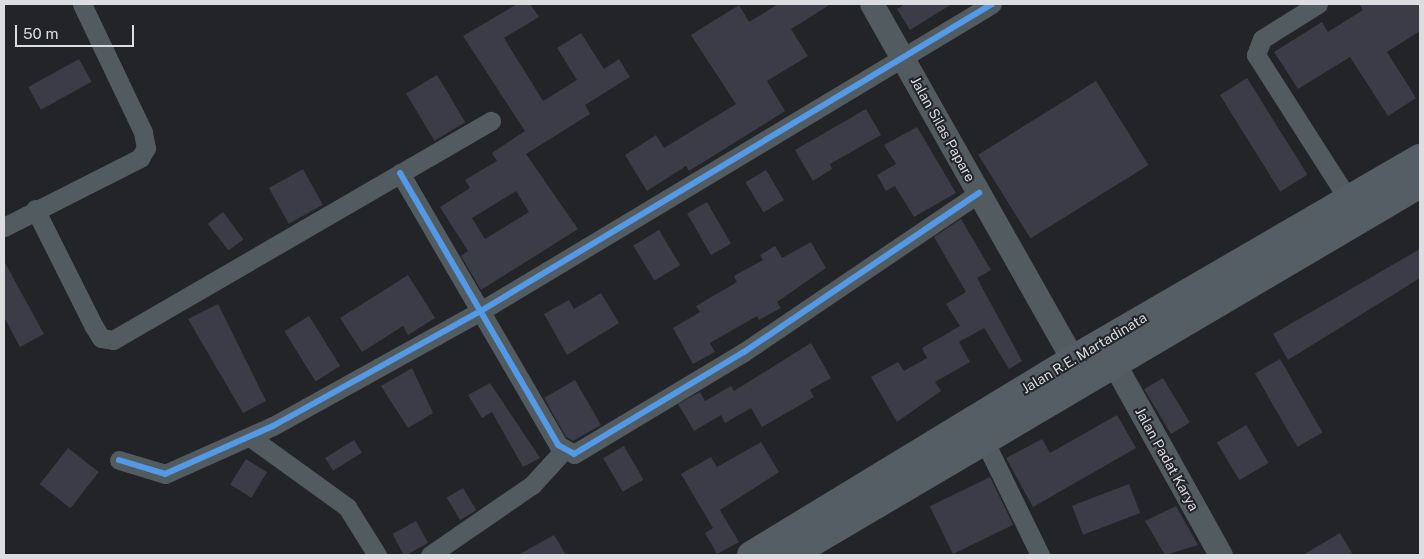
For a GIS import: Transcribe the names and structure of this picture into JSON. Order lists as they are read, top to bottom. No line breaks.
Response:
{"streets":{"highway":["Jalan R.E. Martadinata"],"street":["Jalan Silas Papare","Jalan Padat Karya"]},"crossings":[["Jalan Silas Papare","Jalan R.E. Martadinata"],["Jalan R.E. Martadinata","Jalan Padat Karya"]],"scale_bar":"50 m"}
